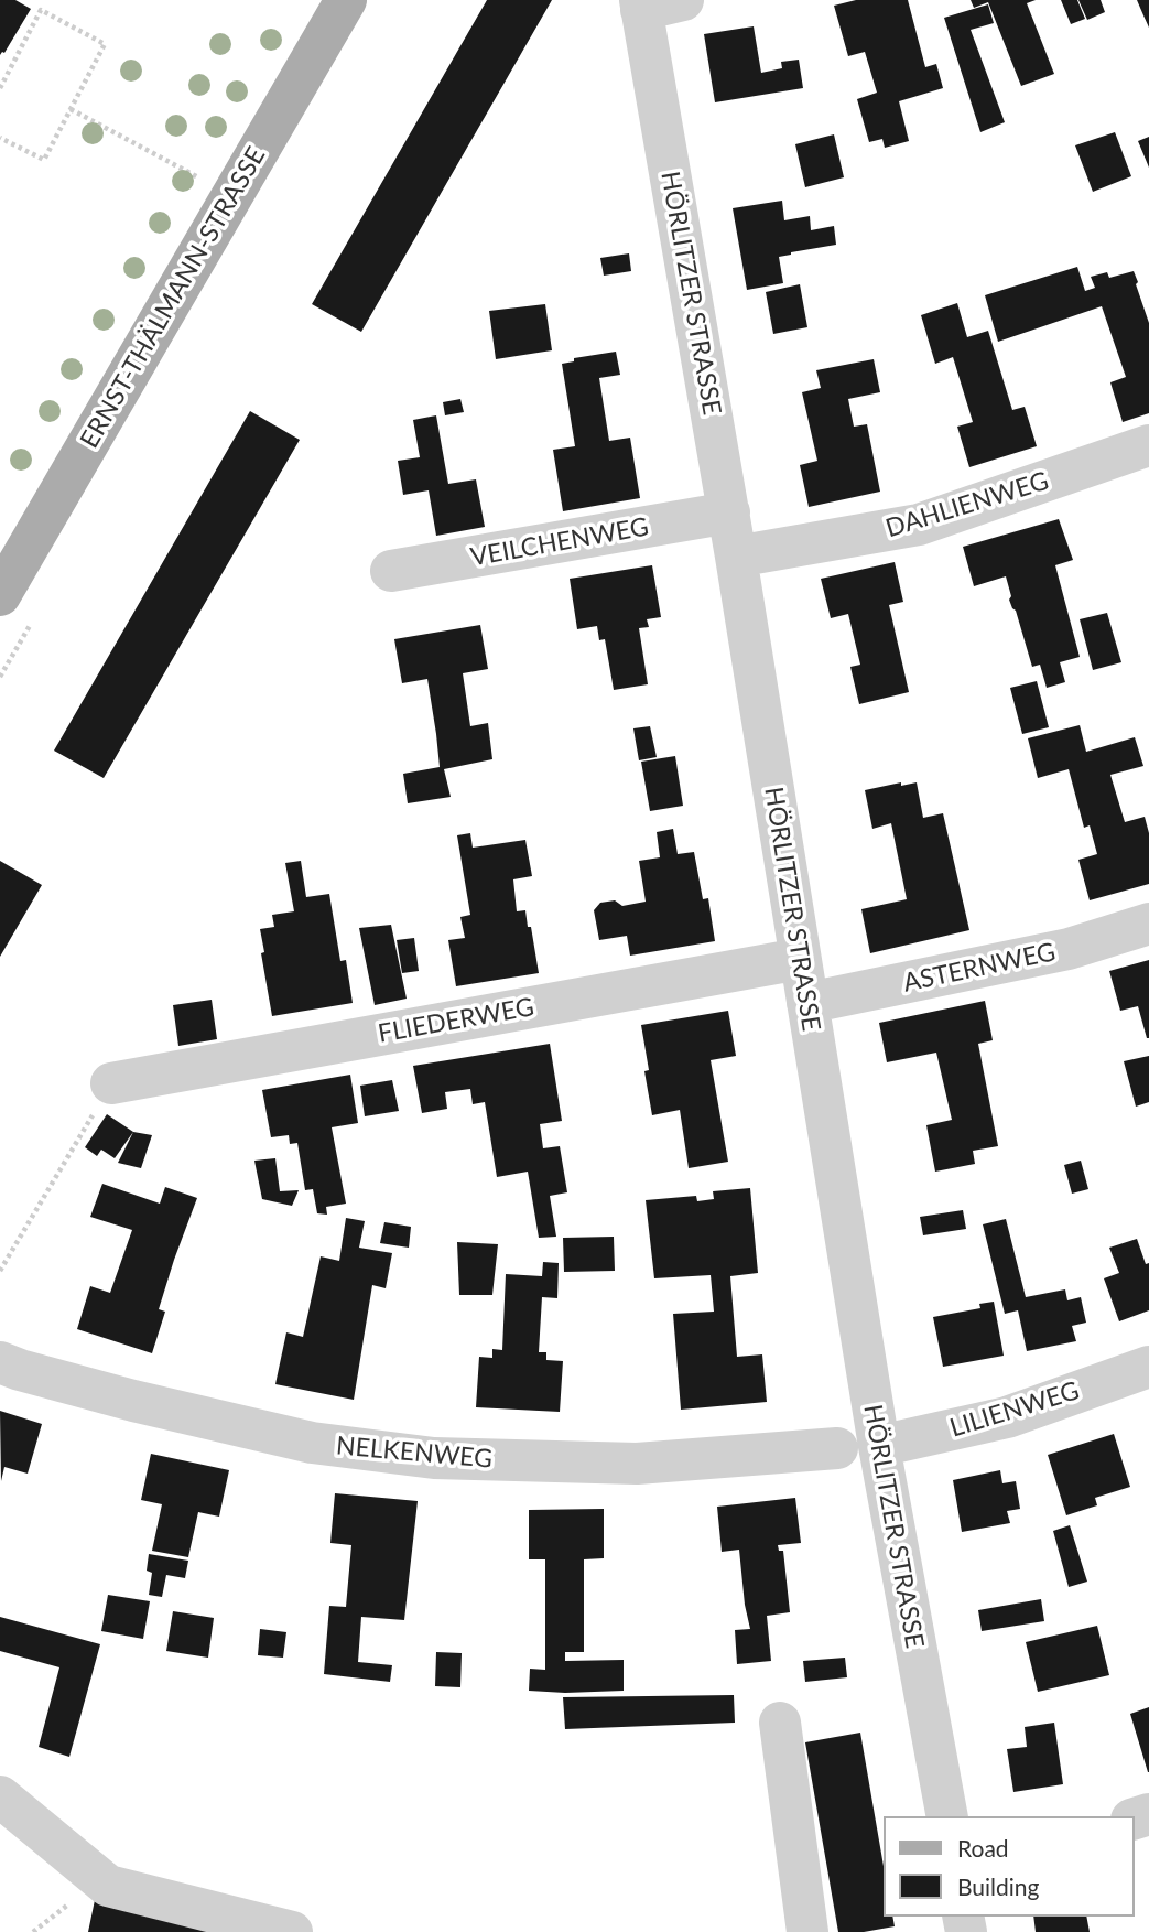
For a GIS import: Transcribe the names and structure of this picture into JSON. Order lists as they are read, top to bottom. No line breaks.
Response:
{"streets":{"main road":["ERNST-THÄLMANN-STRASSE"],"street":["HÖRLITZER STRASSE","DAHLIENWEG","VEILCHENWEG","ASTERNWEG","FLIEDERWEG","LILIENWEG","NELKENWEG"]},"crossings":[["HÖRLITZER STRASSE","DAHLIENWEG"],["HÖRLITZER STRASSE","VEILCHENWEG"],["HÖRLITZER STRASSE","ASTERNWEG"],["HÖRLITZER STRASSE","FLIEDERWEG"],["HÖRLITZER STRASSE","LILIENWEG"],["HÖRLITZER STRASSE","NELKENWEG"],["LILIENWEG","NELKENWEG"]],"legend":["Road","Building"]}
